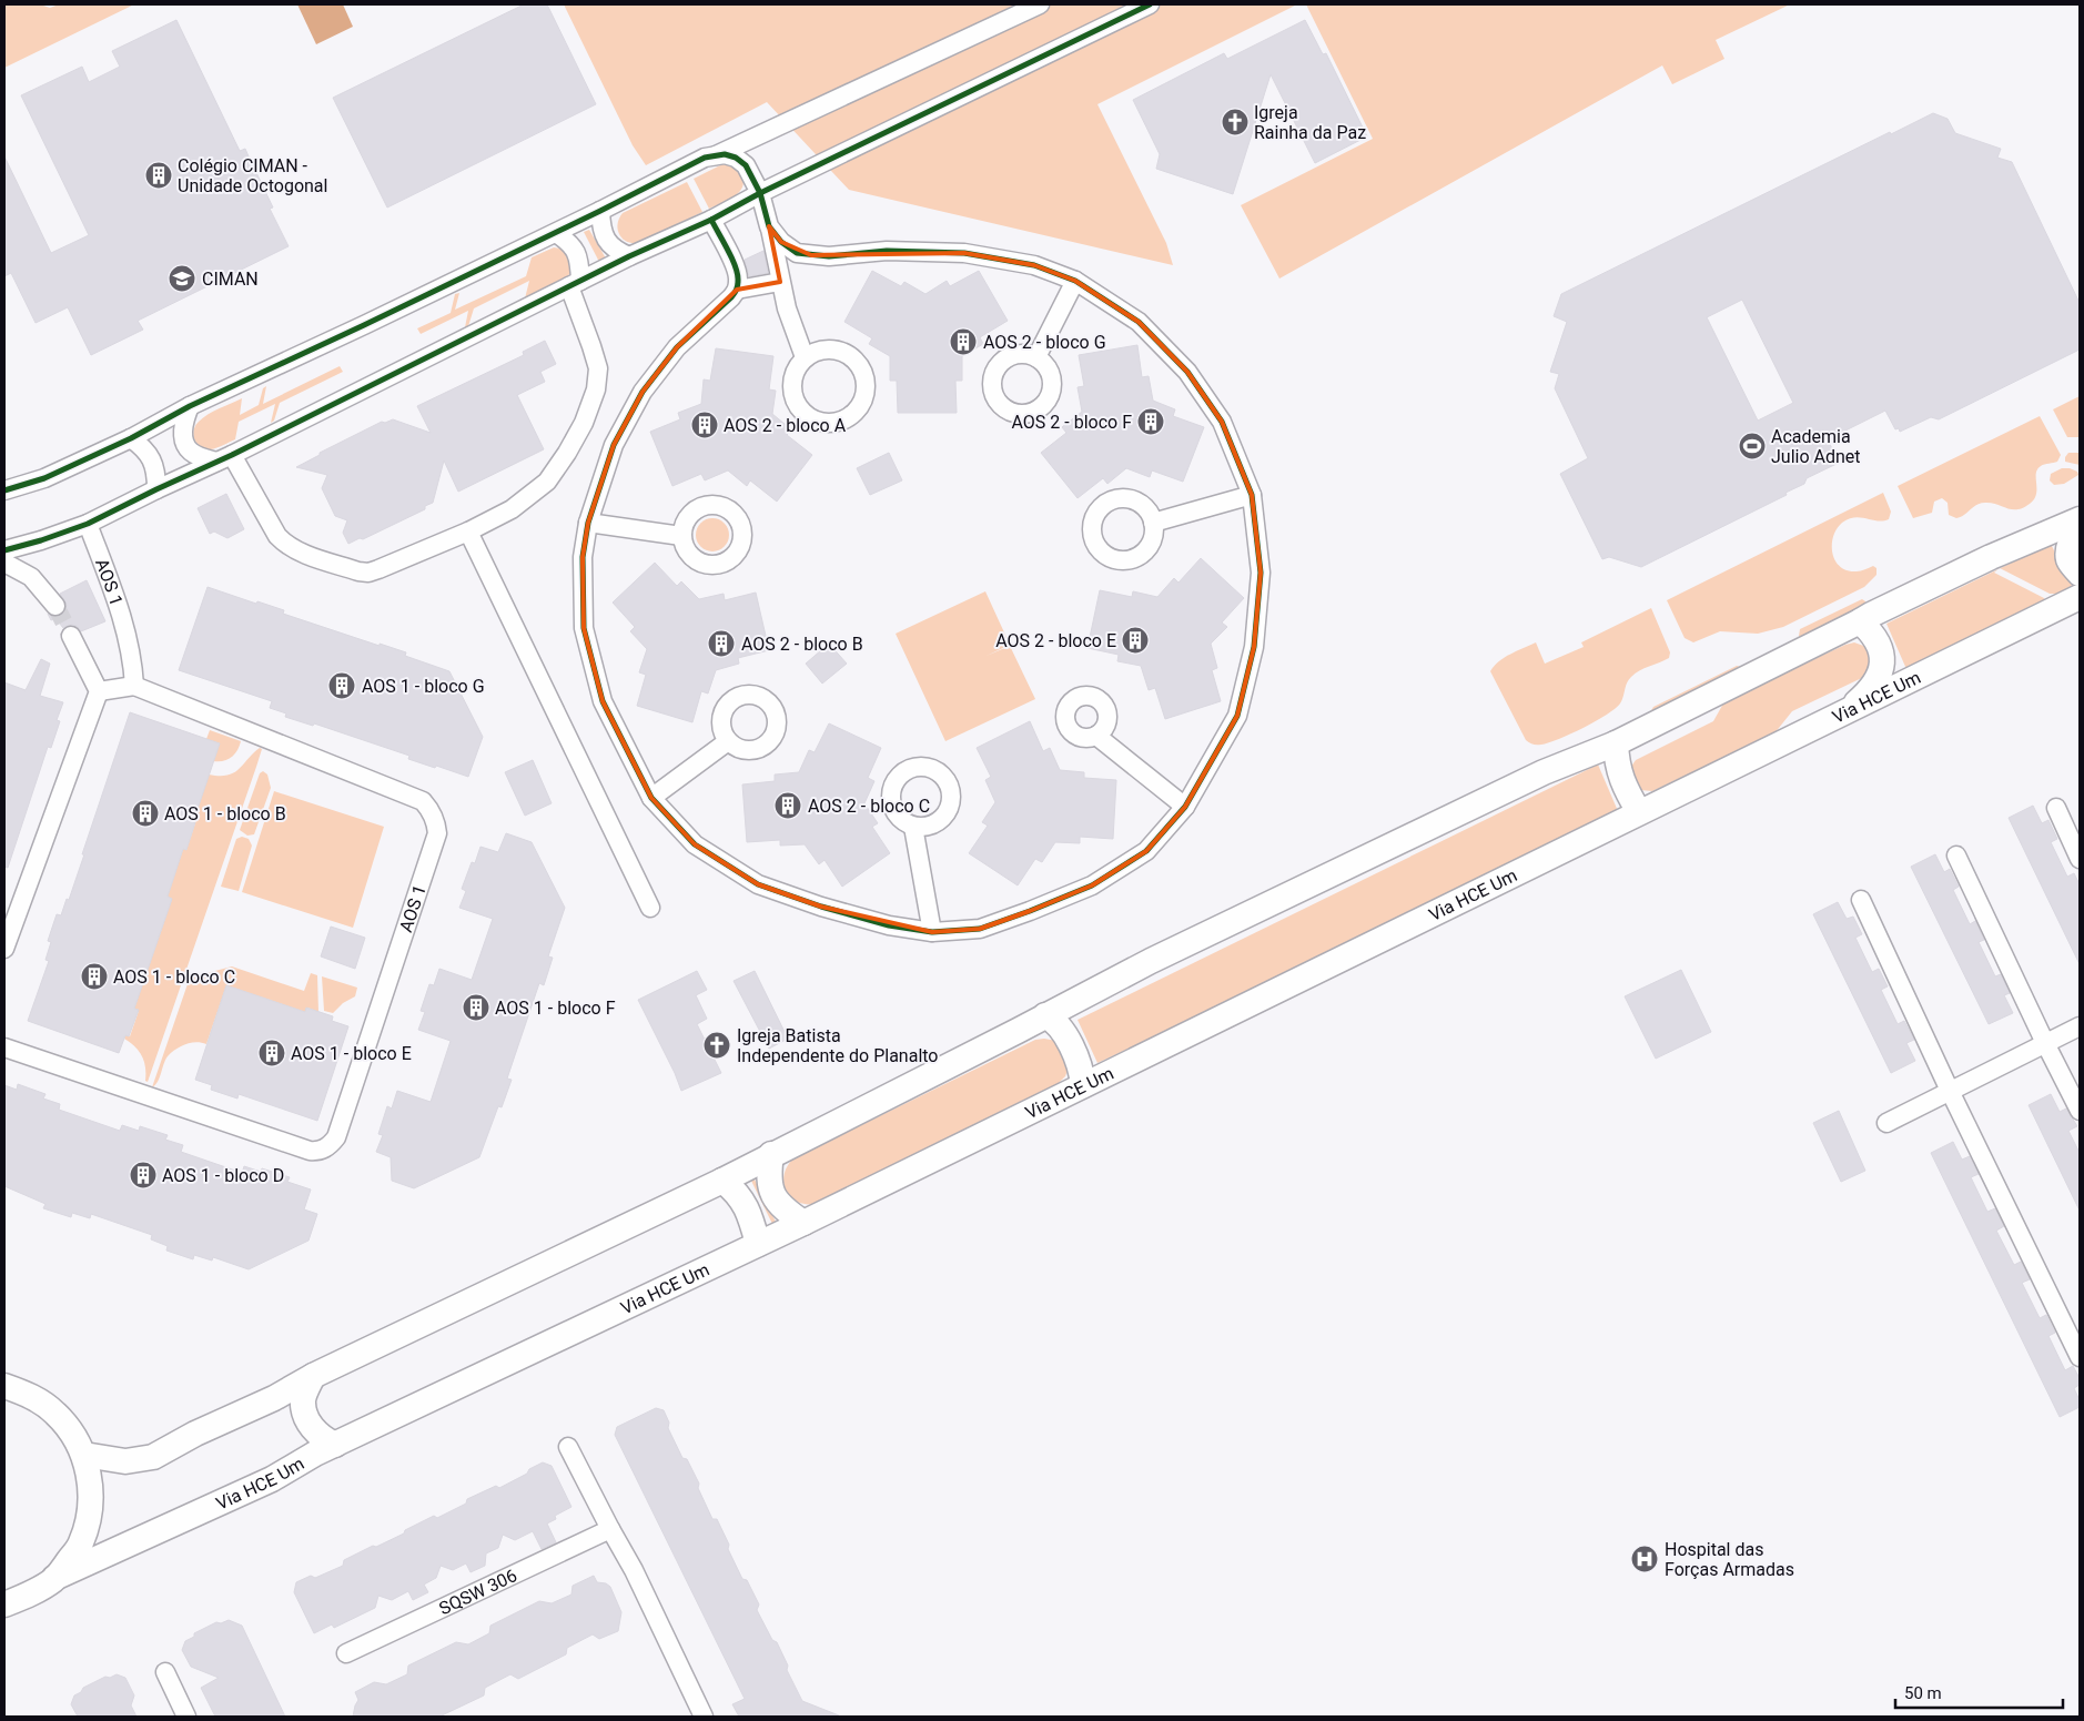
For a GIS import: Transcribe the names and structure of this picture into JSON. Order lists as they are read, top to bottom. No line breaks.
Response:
{"streets":{"main road":["Via HCE Um"],"street":["AOS 1","SQSW 306"]},"places":{"church":["Igreja Rainha da Paz","Igreja Batista Independente do Planalto"],"building":["Colégio CIMAN - Unidade Octogonal","AOS 2 - bloco G","AOS 2 - bloco F","AOS 2 - bloco A","AOS 2 - bloco E","AOS 2 - bloco B","AOS 1 - bloco G","AOS 2 - bloco C","AOS 1 - bloco B","AOS 1 - bloco C","AOS 1 - bloco F","AOS 1 - bloco E","AOS 1 - bloco D"],"school or university":["CIMAN"],"sports":["Academia Julio Adnet"],"hospital":["Hospital das Forças Armadas"]},"scale_bar":"50 m"}
